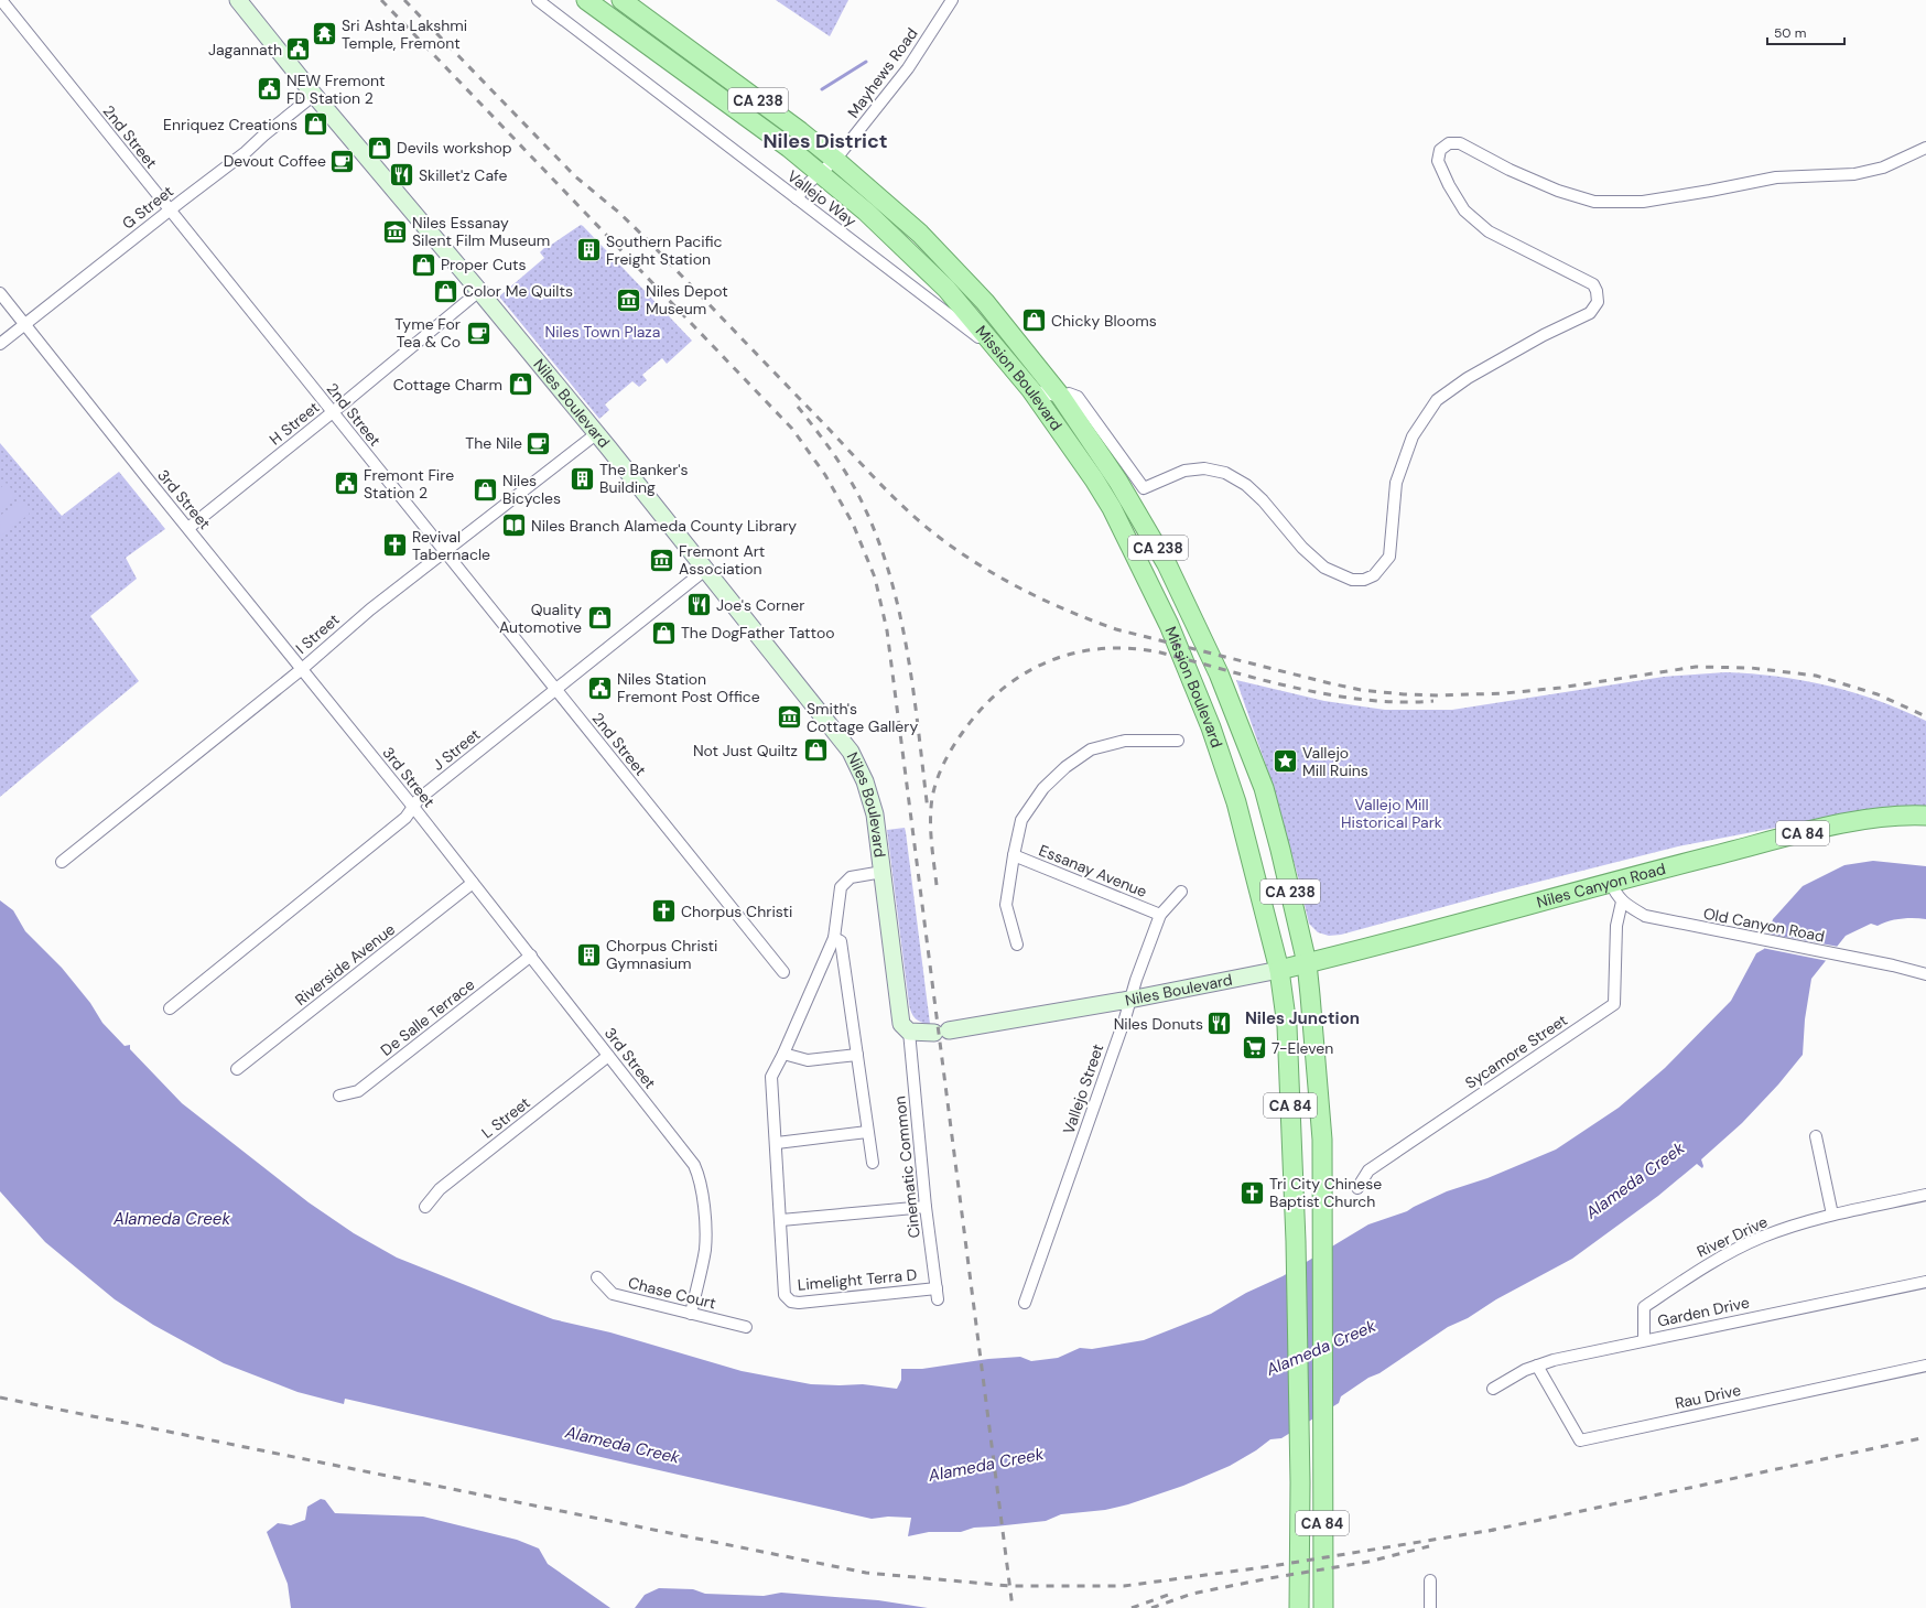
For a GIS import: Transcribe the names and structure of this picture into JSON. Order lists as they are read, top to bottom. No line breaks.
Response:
{"streets":{"main road":["CA 238","Mission Boulevard","Niles Boulevard","CA 84","Niles Canyon Road"],"street":["Mayhews Road","2nd Street","Vallejo Way","G Street","H Street","3rd Street","I Street","J Street","Essanay Avenue","Old Canyon Road","Riverside Avenue","De Salle Terrace","Sycamore Street","Vallejo Street","L Street","Cinematic Common","River Drive","Limelight Terra D","Chase Court","Garden Drive","Rau Drive"]},"crossings":[["Mayhews Road","Vallejo Way"],["Mayhews Road","Mission Boulevard"],["2nd Street","G Street"],["2nd Street","H Street"],["2nd Street","I Street"],["2nd Street","J Street"],["Vallejo Way","Mission Boulevard"],["G Street","Niles Boulevard"],["G Street","3rd Street"],["Mission Boulevard","Niles Boulevard"],["Mission Boulevard","Niles Canyon Road"],["Niles Boulevard","H Street"],["Niles Boulevard","I Street"],["Niles Boulevard","J Street"],["Niles Boulevard","Niles Canyon Road"],["Niles Boulevard","Vallejo Street"],["Niles Boulevard","Cinematic Common"],["H Street","3rd Street"],["3rd Street","I Street"],["3rd Street","J Street"],["3rd Street","Riverside Avenue"],["3rd Street","De Salle Terrace"],["3rd Street","L Street"],["3rd Street","Chase Court"],["Essanay Avenue","Vallejo Street"],["Niles Canyon Road","Old Canyon Road"],["Old Canyon Road","Sycamore Street"],["Cinematic Common","Limelight Terra D"],["River Drive","Garden Drive"],["Garden Drive","Rau Drive"]],"districts":["Niles District","Niles Junction"],"water":["Alameda Creek"],"parks":["Niles Town Plaza","Vallejo Mill Historical Park"],"places":{"temple":["Sri Ashta Lakshmi Temple, Fremont"],"public building":["Jagannath","NEW Fremont FD Station 2","Fremont Fire Station 2","Niles Station Fremont Post Office"],"shop":["Enriquez Creations","Devils workshop","Proper Cuts","Color Me Quilts","Chicky Blooms","Cottage Charm","Niles Bicycles","Quality Automotive","The DogFather Tattoo","Not Just Quiltz"],"cafe":["Devout Coffee","Tyme For Tea & Co","The Nile"],"restaurant":["Skillet'z Cafe","Joe's Corner","Niles Donuts"],"museum":["Niles Essanay Silent Film Museum","Niles Depot Museum","Fremont Art Association","Smith's Cottage Gallery"],"building":["Southern Pacific Freight Station","The Banker's Building","Chorpus Christi Gymnasium"],"library":["Niles Branch Alameda County Library"],"church":["Revival Tabernacle","Chorpus Christi","Tri City Chinese Baptist Church"],"place":["Vallejo Mill Ruins"],"supermarket":["7-Eleven"]},"scale_bar":"50 m"}
